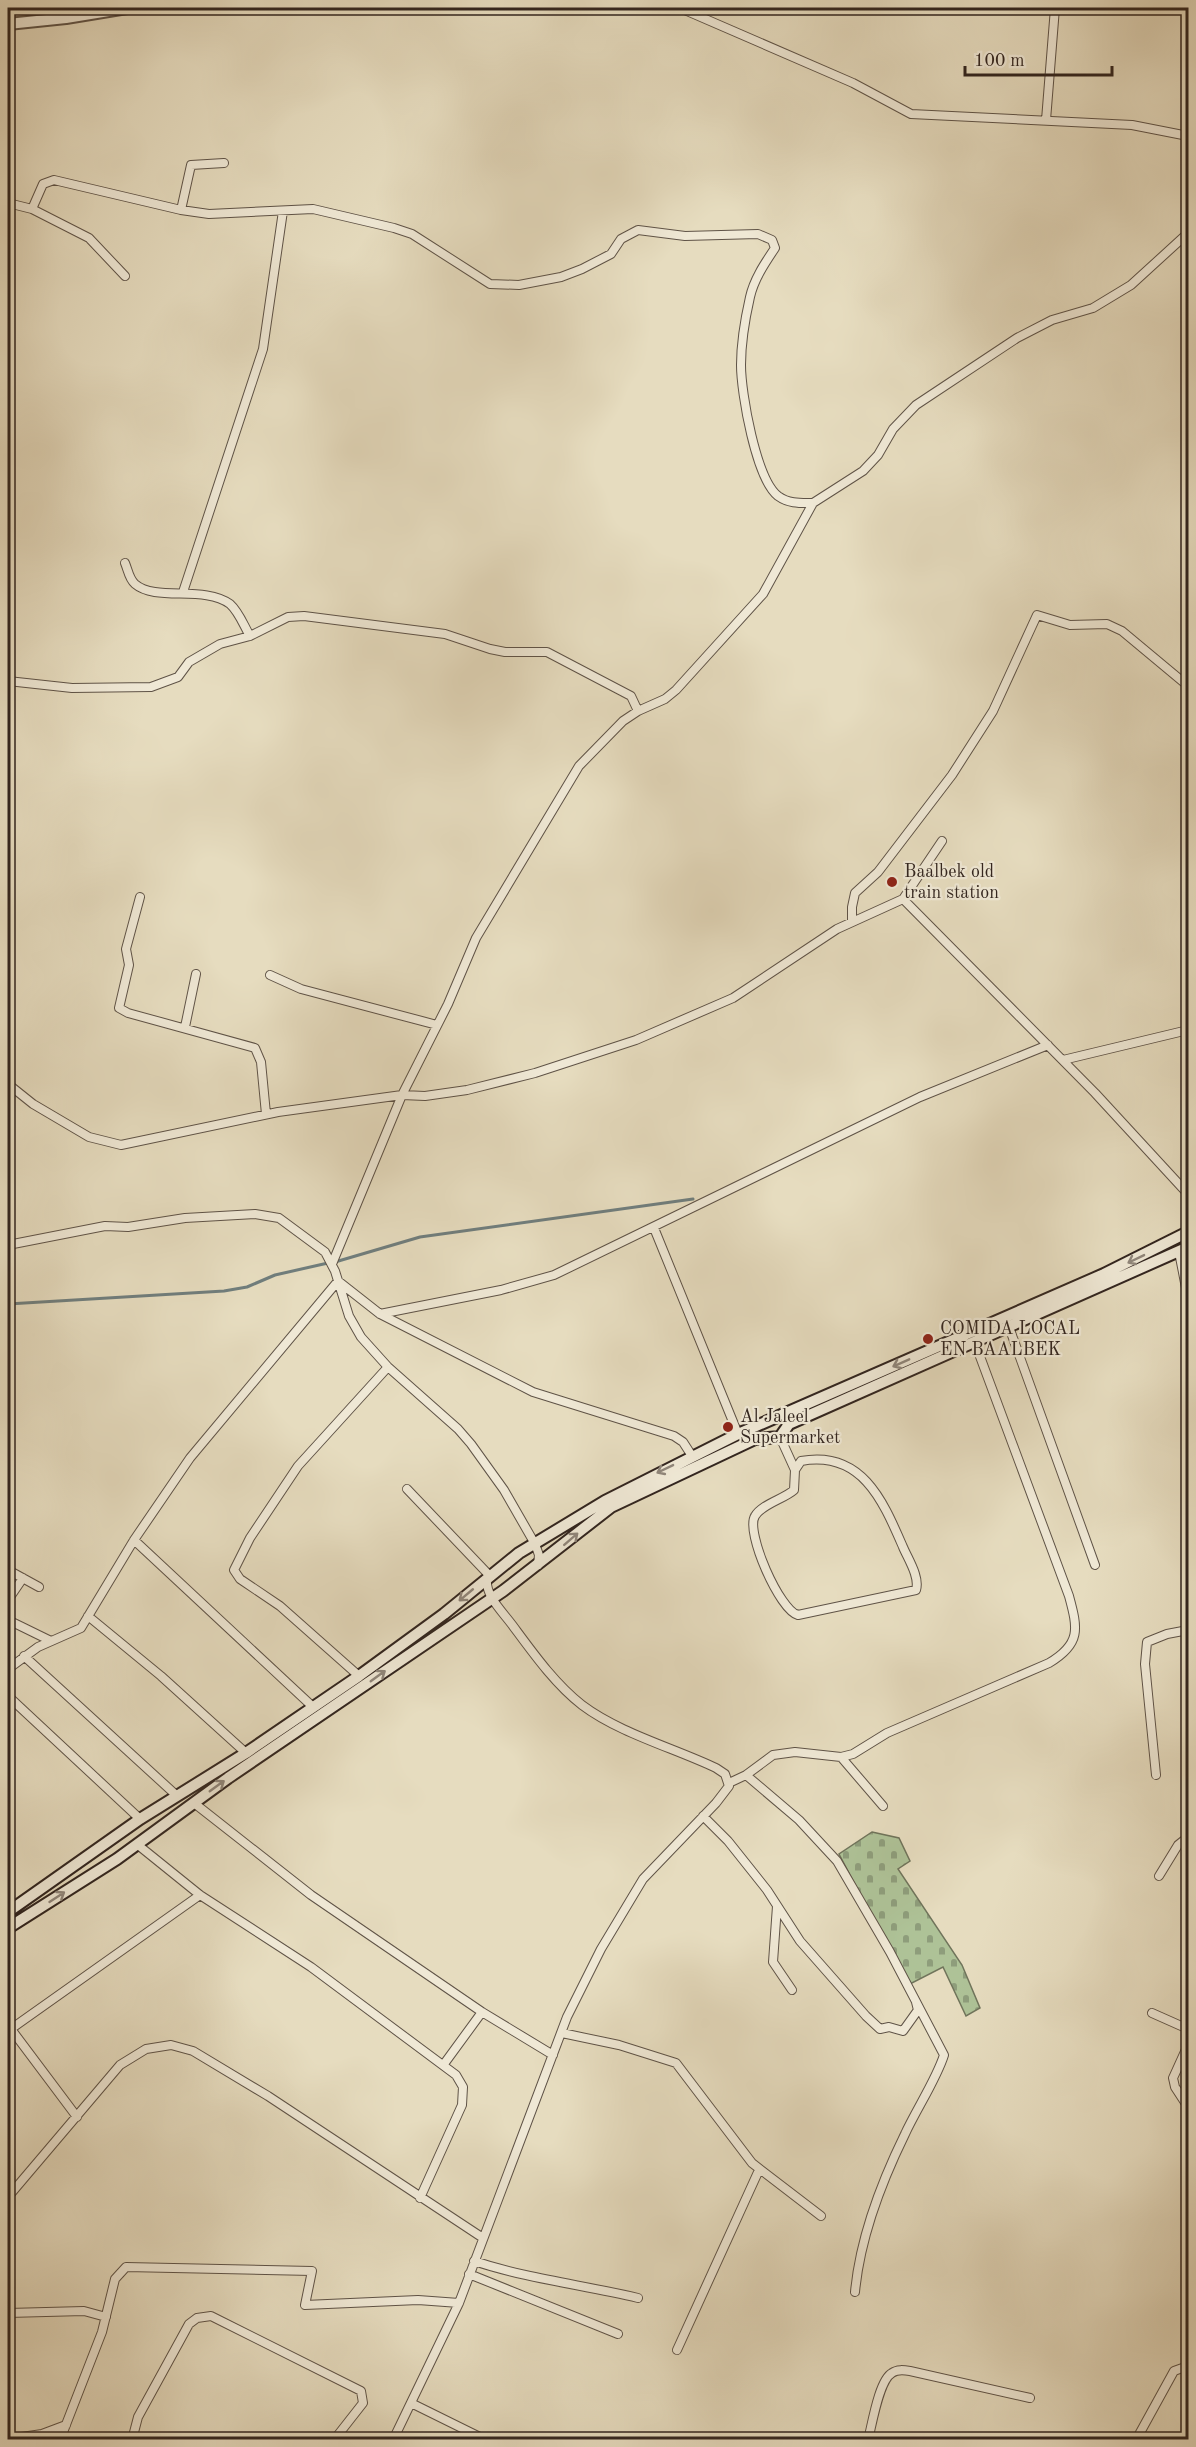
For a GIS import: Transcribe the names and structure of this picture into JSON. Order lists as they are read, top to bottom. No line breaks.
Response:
{"places":["Baalbek old train station","COMIDA LOCAL EN BAALBEK","Al Jaleel Supermarket"],"scale_bar":"100 m"}
